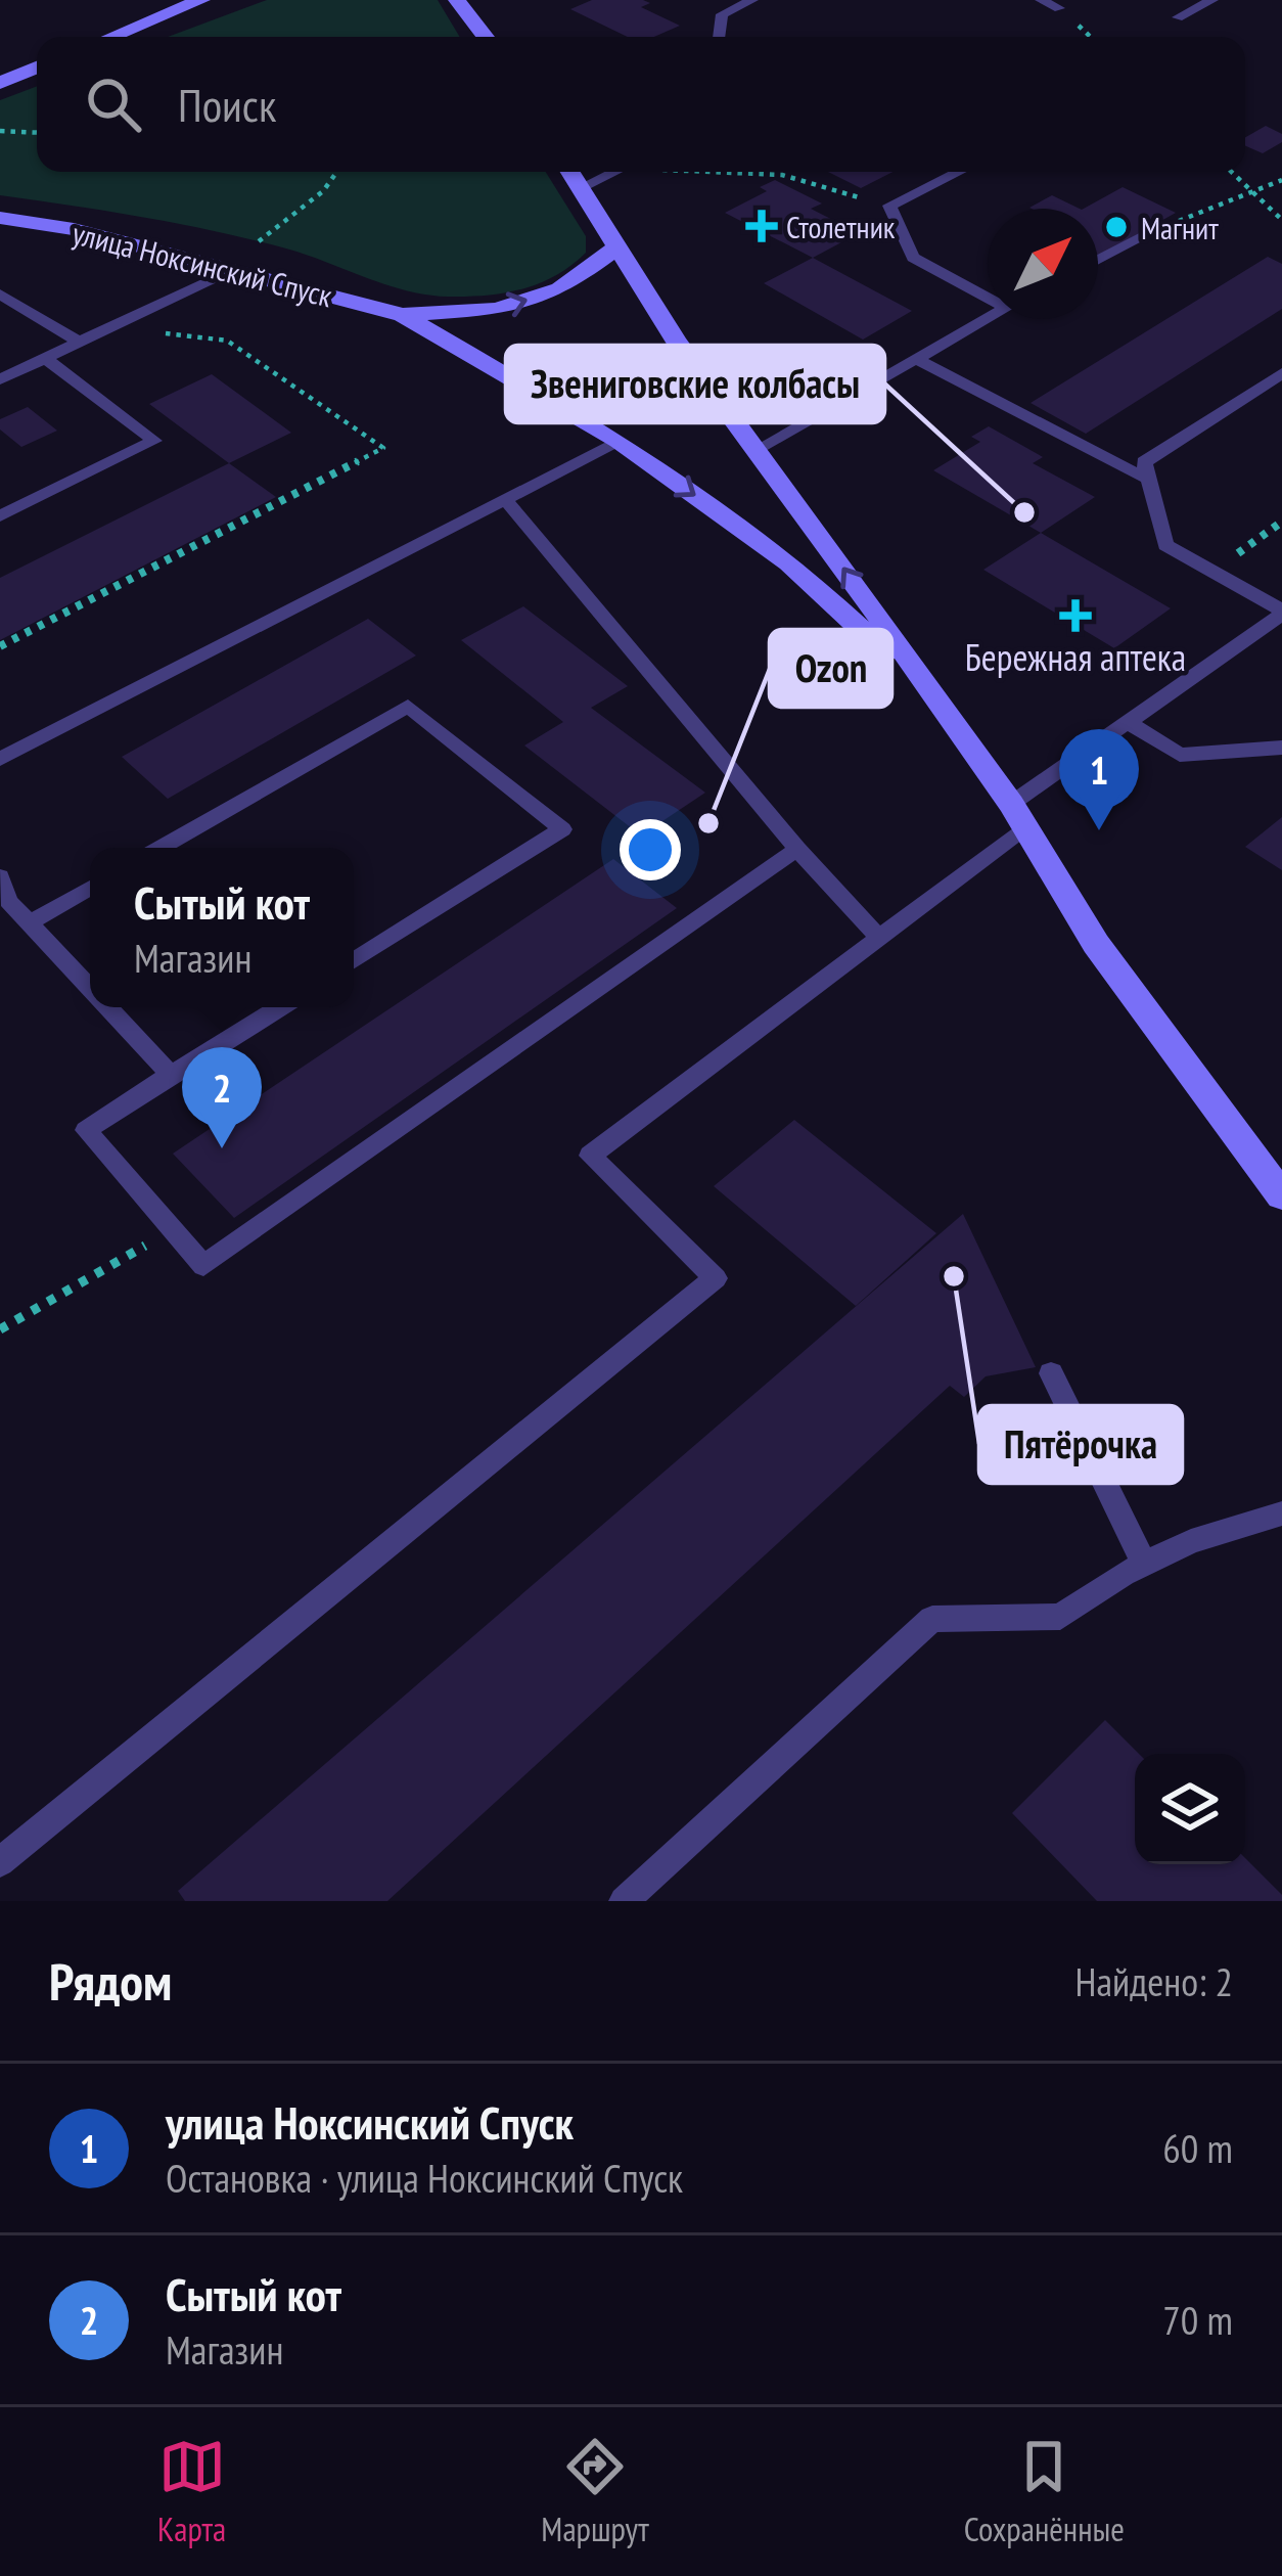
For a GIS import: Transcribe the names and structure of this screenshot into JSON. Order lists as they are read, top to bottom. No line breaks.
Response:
{"streets":{"street":["улица Ноксинский Спуск"]},"places":{"health":["Столетник","Бережная аптека"],"other":["Магнит","Звениговские колбасы","Ozon","Пятёрочка"]},"north":"top right","page":{"search":"Поиск","pins":["1","2"],"popup":["Сытый кот","Магазин"],"heading":["Рядом","Найдено: 2"],"list":[{"mark":"1","name":"улица Ноксинский Спуск","note":"Остановка · улица Ноксинский Спуск","value":"60 m"},{"mark":"2","name":"Сытый кот","note":"Магазин","value":"70 m"}],"nav":["Карта","Маршрут","Сохранённые"]}}
